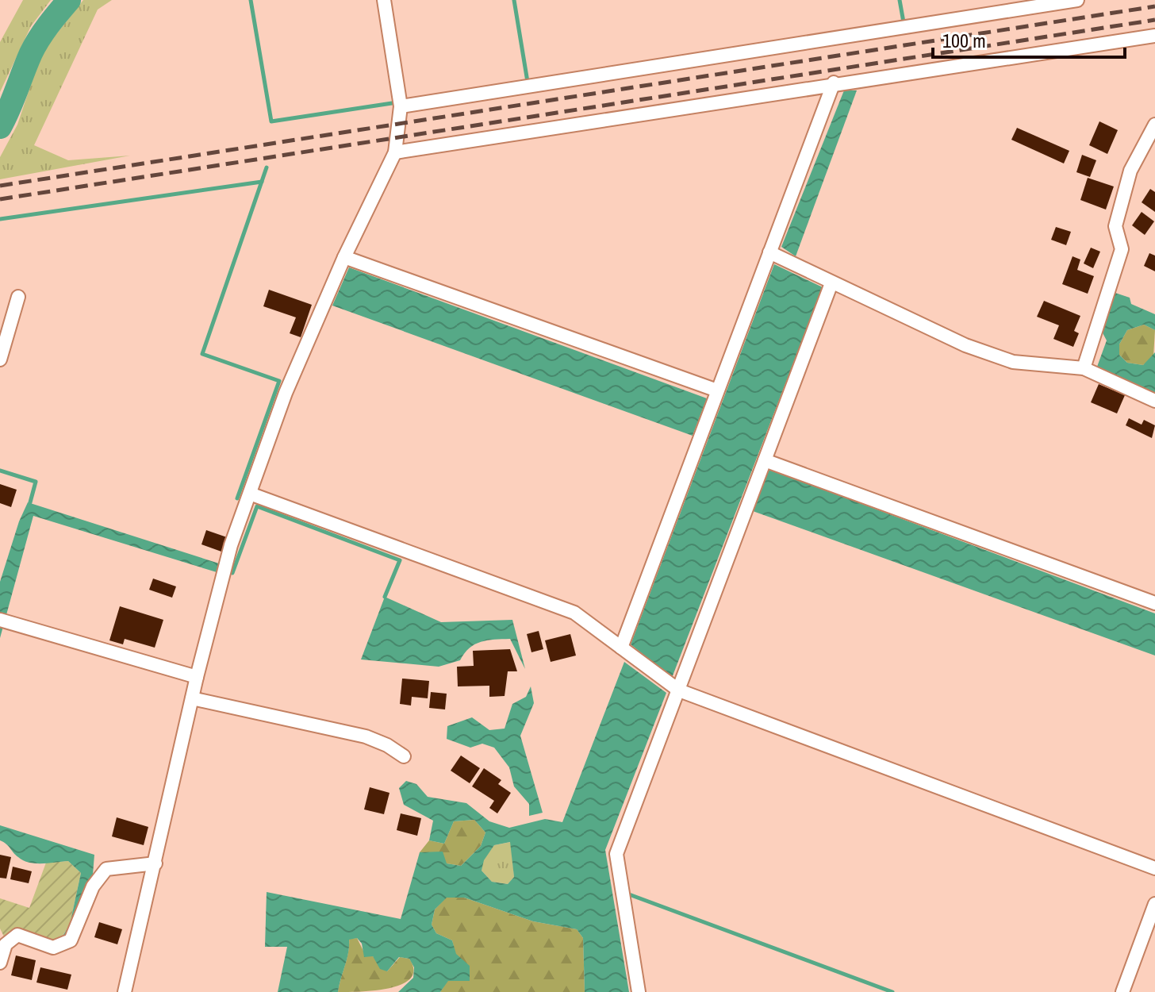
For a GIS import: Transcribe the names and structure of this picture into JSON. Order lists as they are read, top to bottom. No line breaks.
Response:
{"scale_bar":"100 m"}
